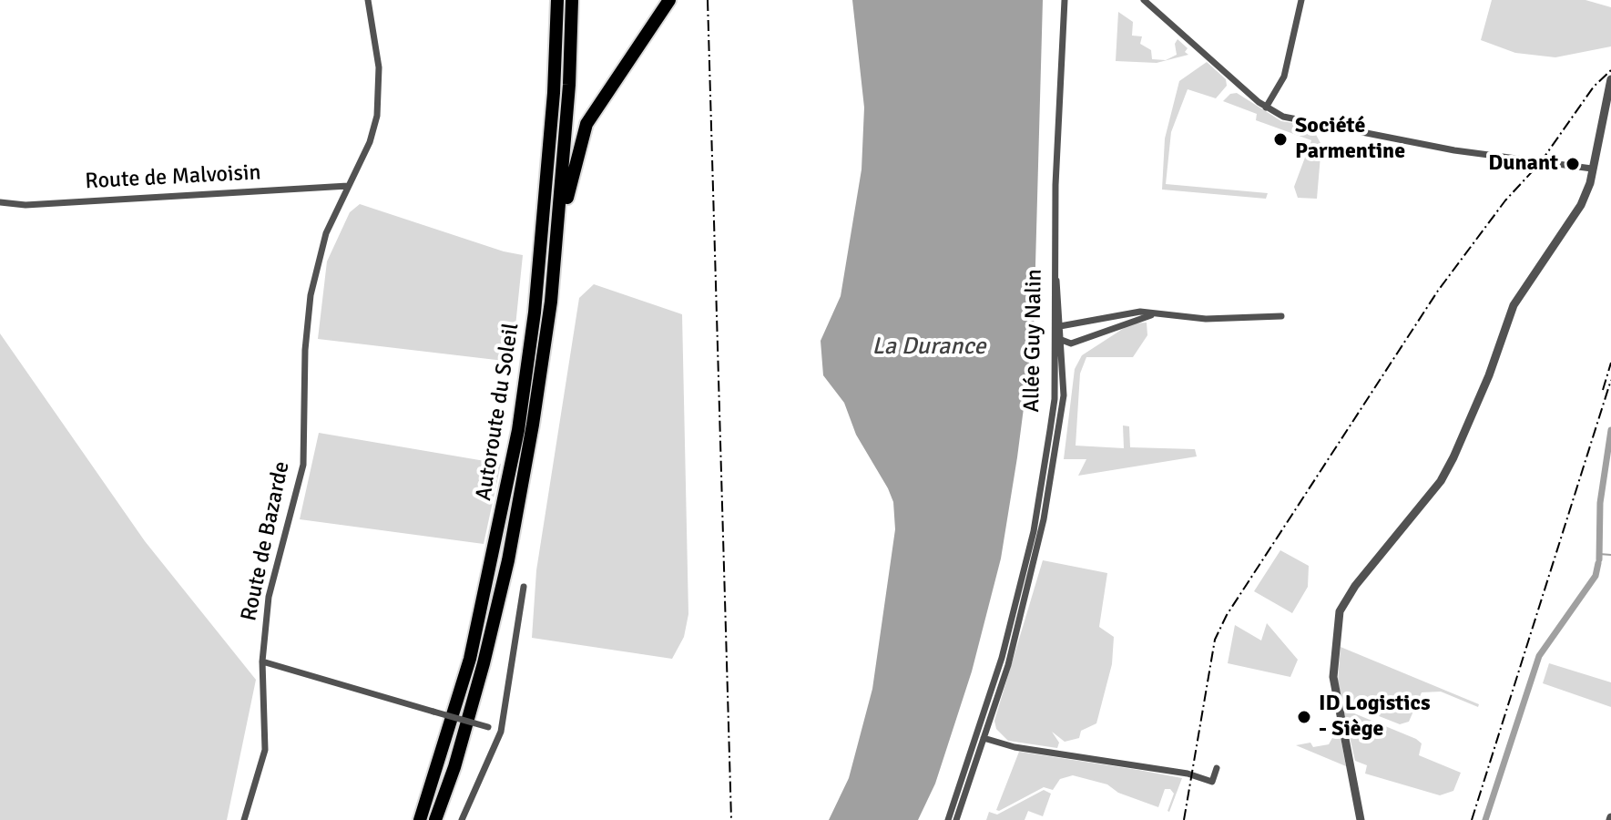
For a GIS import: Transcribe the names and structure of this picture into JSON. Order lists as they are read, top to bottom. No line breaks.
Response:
{"streets":{"highway":["Autoroute du Soleil"],"street":["Route de Malvoisin","Allée Guy Nalin","Route de Bazarde"]},"crossings":[["Route de Malvoisin","Route de Bazarde"]],"water":["La Durance"],"places":["Société Parmentine","Dunant","ID Logistics - Siège"]}
